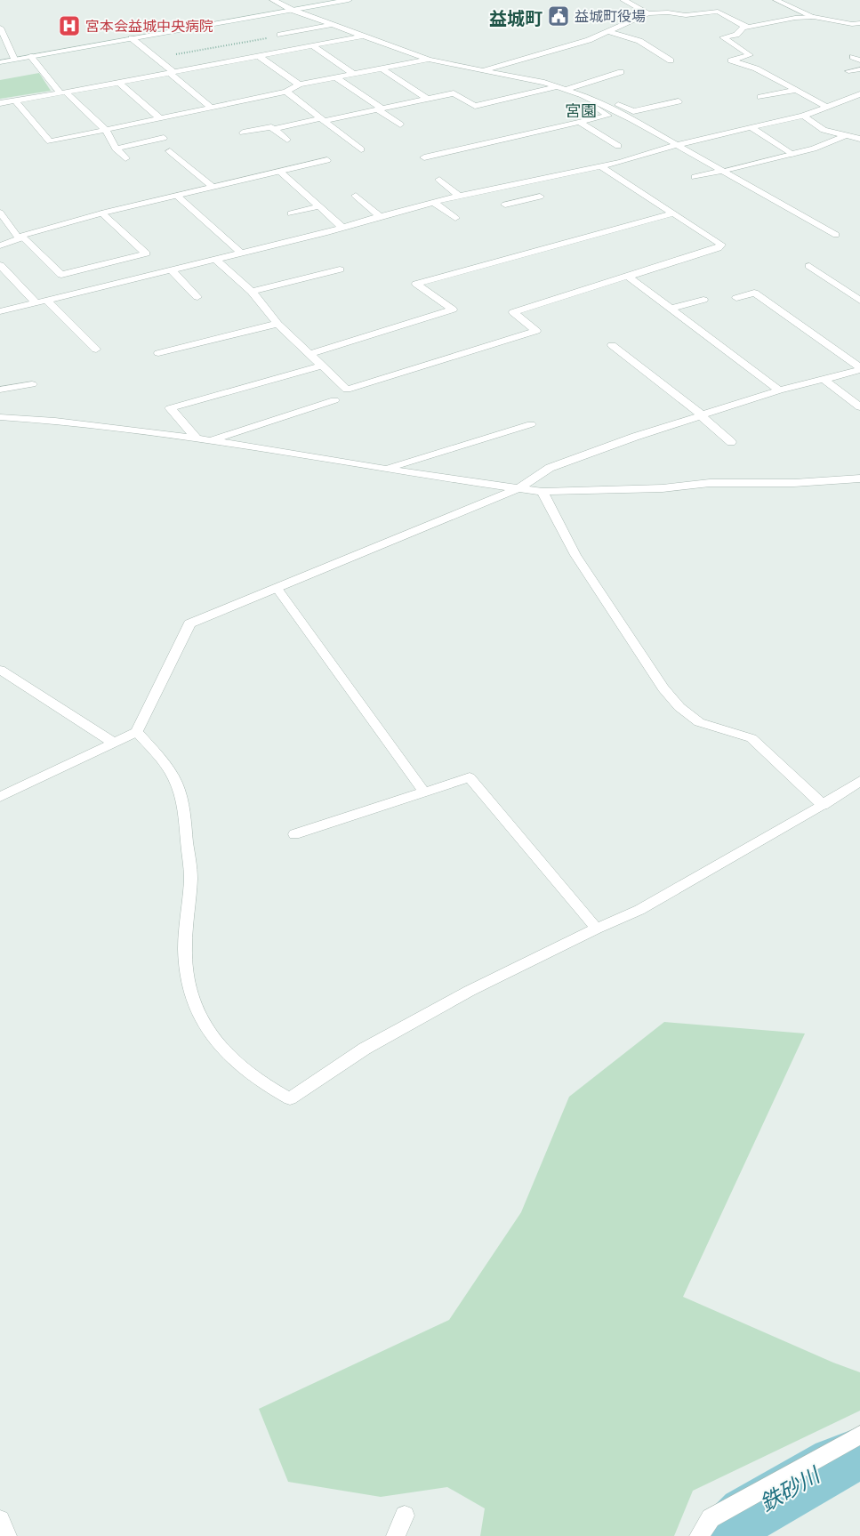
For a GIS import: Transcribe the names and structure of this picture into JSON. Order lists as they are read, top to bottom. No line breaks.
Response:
{"districts":["益城町","宮園"],"water":["鉄砂川"],"places":{"public building":["益城町役場"],"hospital":["宮本会益城中央病院"]}}
